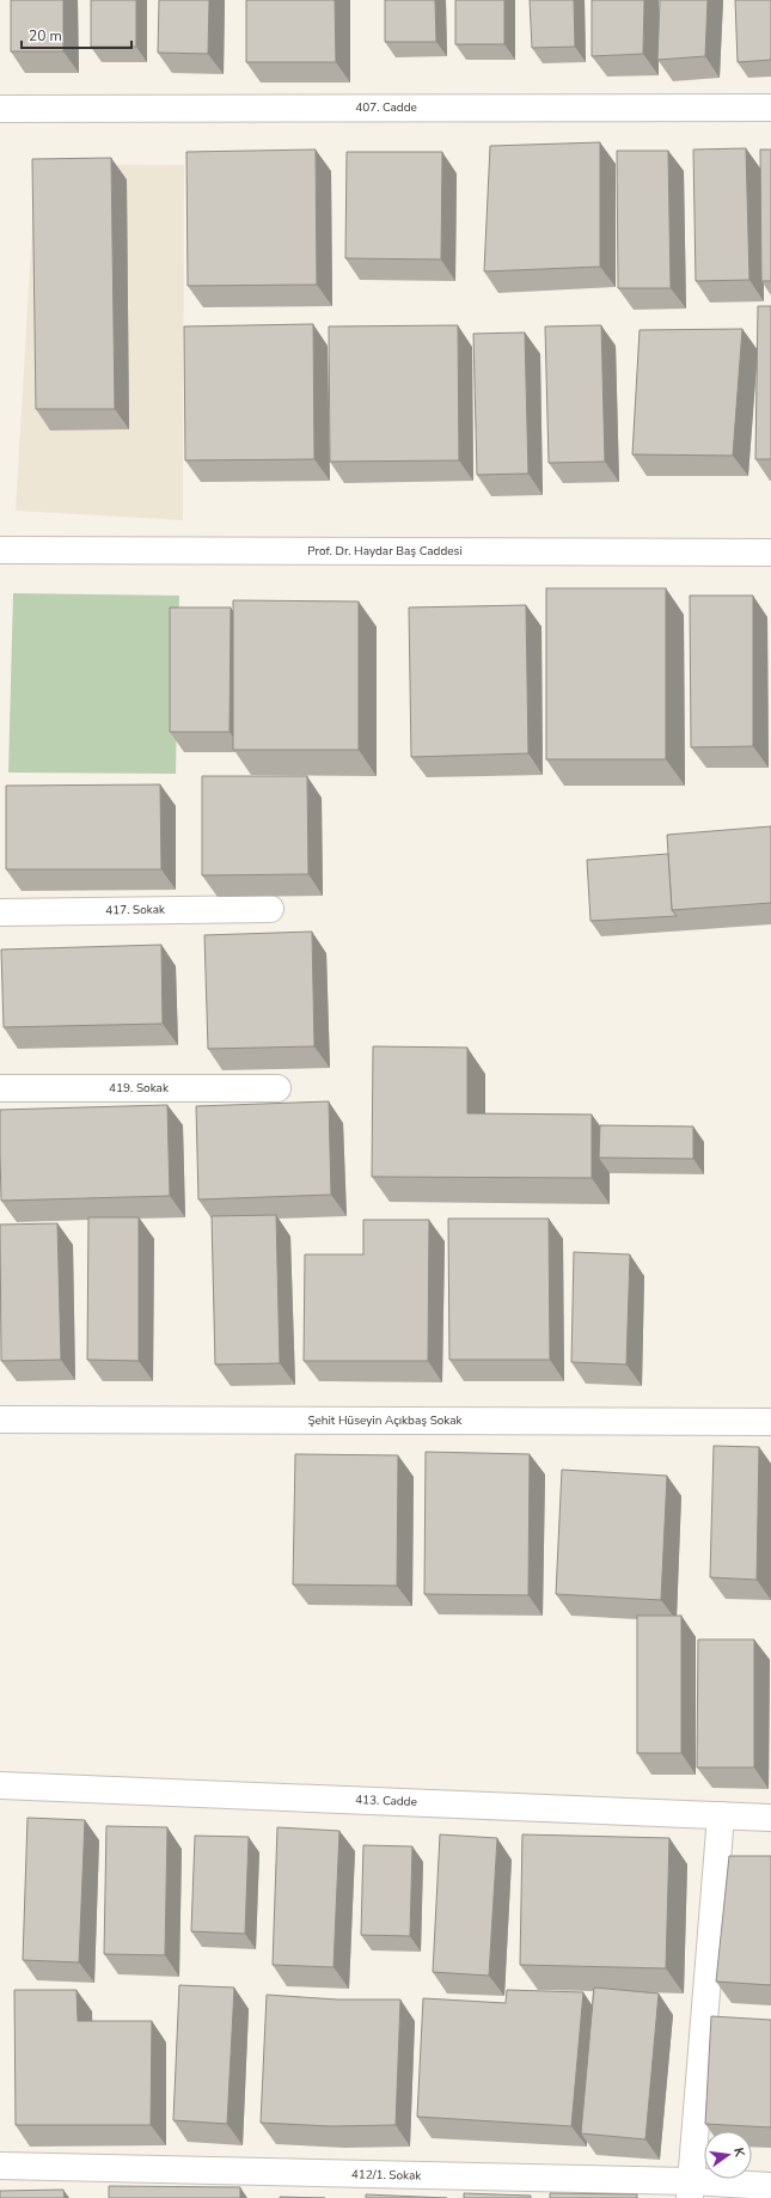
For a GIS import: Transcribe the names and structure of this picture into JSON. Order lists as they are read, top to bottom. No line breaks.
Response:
{"streets":{"street":["407. Cadde","Prof. Dr. Haydar Baş Caddesi","417. Sokak","419. Sokak","Şehit Hüseyin Açıkbaş Sokak","413. Cadde","412/1. Sokak"]},"scale_bar":"20 m","north":"right"}
